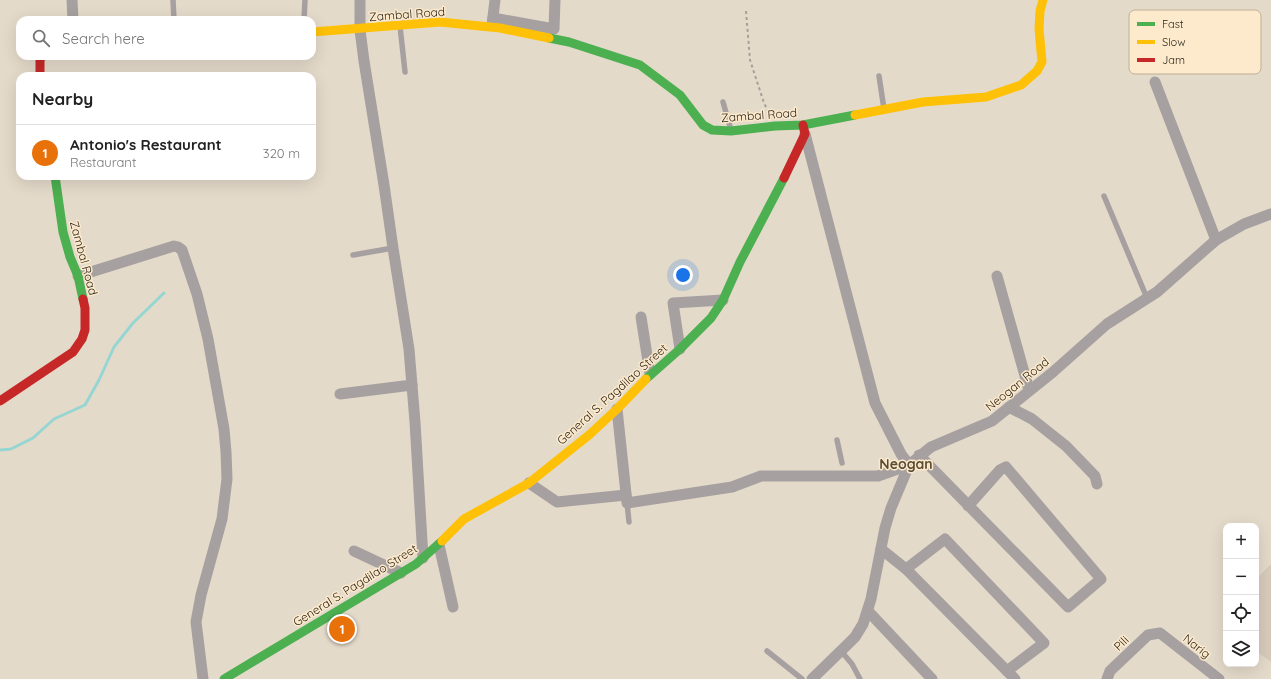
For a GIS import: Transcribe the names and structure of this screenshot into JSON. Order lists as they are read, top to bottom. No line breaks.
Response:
{"streets":{"street":["Zambal Road","Neogan Road","General S. Pagdilao Street","Pili","Narig"]},"crossings":[["Zambal Road","General S. Pagdilao Street"],["Pili","Narig"]],"districts":["Neogan"],"legend":["Fast","Slow","Jam"],"page":{"search":"Search here","heading":"Nearby","list":[{"mark":"1","name":"Antonio's Restaurant","note":"Restaurant","value":"320 m"}],"map_buttons":["+","−"],"pins":"1"}}
